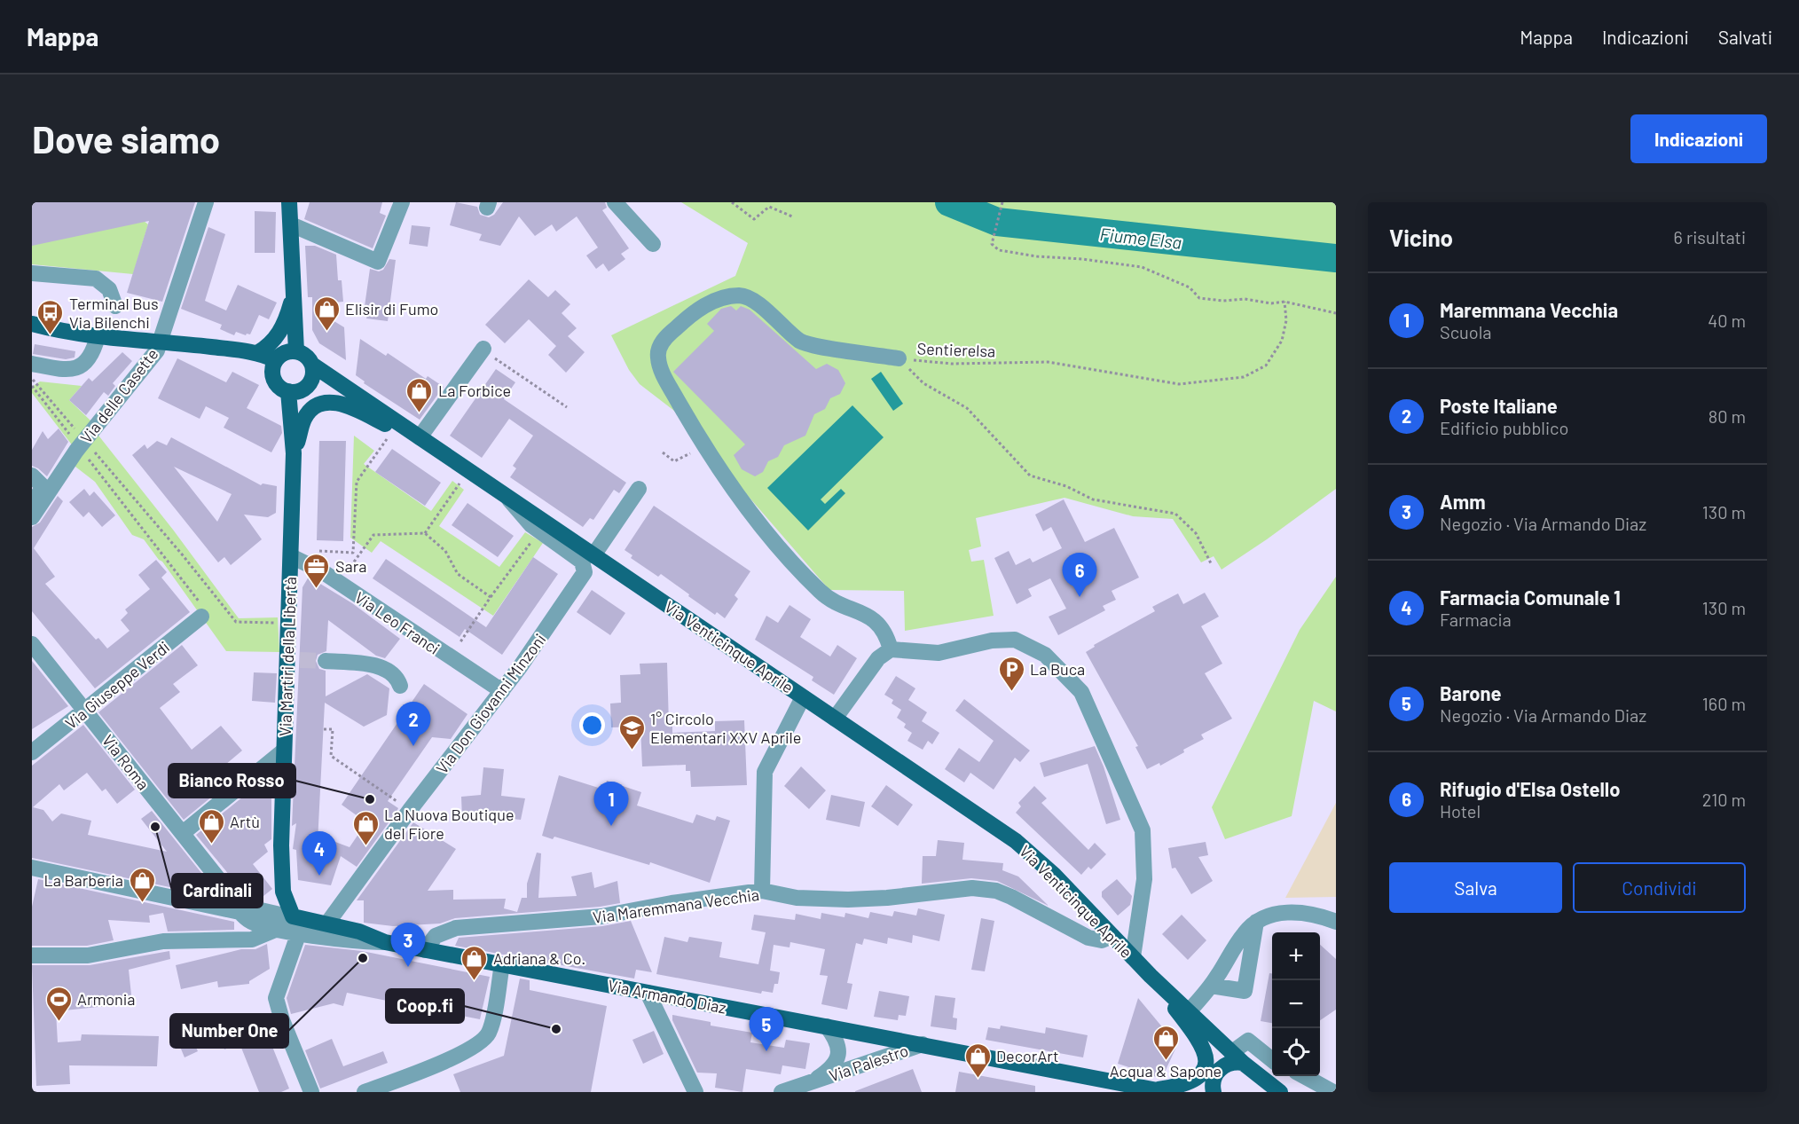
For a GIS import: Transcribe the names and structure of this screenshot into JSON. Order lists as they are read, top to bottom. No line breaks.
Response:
{"streets":{"main road":["Via Venticinque Aprile","Via Martiri della Libertà","Via Armando Diaz"],"street":["Via delle Casette","Via Leo Franci","Via Giuseppe Verdi","Via Don Giovanni Minzoni","Via Roma","Via Maremmana Vecchia","Via Palestro"],"path":["Sentierelsa"]},"crossings":[["Via Leo Franci","Via Martiri della Libertà"],["Via Leo Franci","Via Don Giovanni Minzoni"],["Via Venticinque Aprile","Via Martiri della Libertà"],["Via Venticinque Aprile","Via Don Giovanni Minzoni"],["Via Venticinque Aprile","Via Maremmana Vecchia"],["Via Martiri della Libertà","Via Roma"],["Via Martiri della Libertà","Via Armando Diaz"],["Via Giuseppe Verdi","Via Roma"],["Via Don Giovanni Minzoni","Via Armando Diaz"],["Via Roma","Via Armando Diaz"],["Via Maremmana Vecchia","Via Armando Diaz"],["Via Armando Diaz","Via Palestro"]],"water":["Fiume Elsa"],"places":{"shop":["Elisir di Fumo","La Forbice","Artù","La Nuova Boutique del Fiore","La Barberia","Adriana & Co.","Acqua & Sapone","DecorArt"],"bus stop":["Terminal Bus Via Bilenchi"],"office":["Sara"],"parking":["La Buca"],"school or university":["1° Circolo Elementari XXV Aprile"],"other":["Bianco Rosso","Cardinali","Number One","Coop.fi"],"sports":["Armonia"]},"page":{"header":"Mappa","nav":["Mappa","Indicazioni","Salvati"],"buttons":["Indicazioni",["Salva","Condividi"]],"title":"Dove siamo","heading":["Vicino","6 risultati"],"list":[{"mark":"1","name":"Maremmana Vecchia","note":"Scuola","value":"40 m"},{"mark":"2","name":"Poste Italiane","note":"Edificio pubblico","value":"80 m"},{"mark":"3","name":"Amm","note":"Negozio · Via Armando Diaz","value":"130 m"},{"mark":"4","name":"Farmacia Comunale 1","note":"Farmacia","value":"130 m"},{"mark":"5","name":"Barone","note":"Negozio · Via Armando Diaz","value":"160 m"},{"mark":"6","name":"Rifugio d'Elsa Ostello","note":"Hotel","value":"210 m"}],"pins":["6","2","1","4","3","5"],"map_buttons":["+","−"]}}
